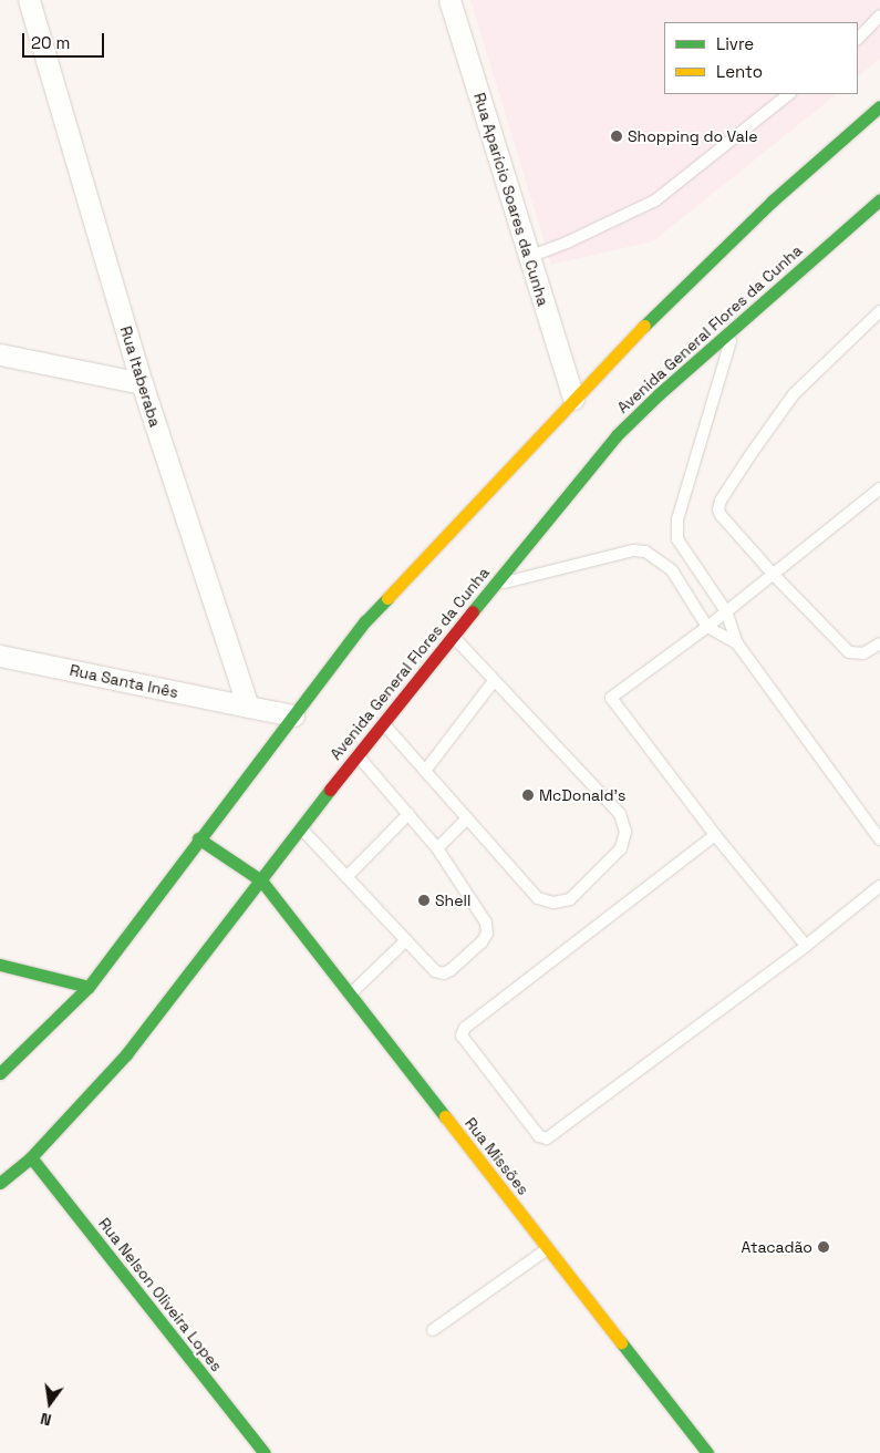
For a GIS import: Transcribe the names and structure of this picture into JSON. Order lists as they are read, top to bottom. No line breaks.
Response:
{"streets":{"main road":["Avenida General Flores da Cunha","Rua Missões","Rua Nelson Oliveira Lopes"],"street":["Rua Aparício Soares da Cunha","Rua Itaberaba","Rua Santa Inês"]},"crossings":[["Avenida General Flores da Cunha","Rua Missões"],["Avenida General Flores da Cunha","Rua Nelson Oliveira Lopes"],["Rua Itaberaba","Rua Santa Inês"]],"places":["Shopping do Vale","McDonald's","Shell","Atacadão"],"legend":["Livre","Lento"],"scale_bar":"20 m","north":"bottom"}
